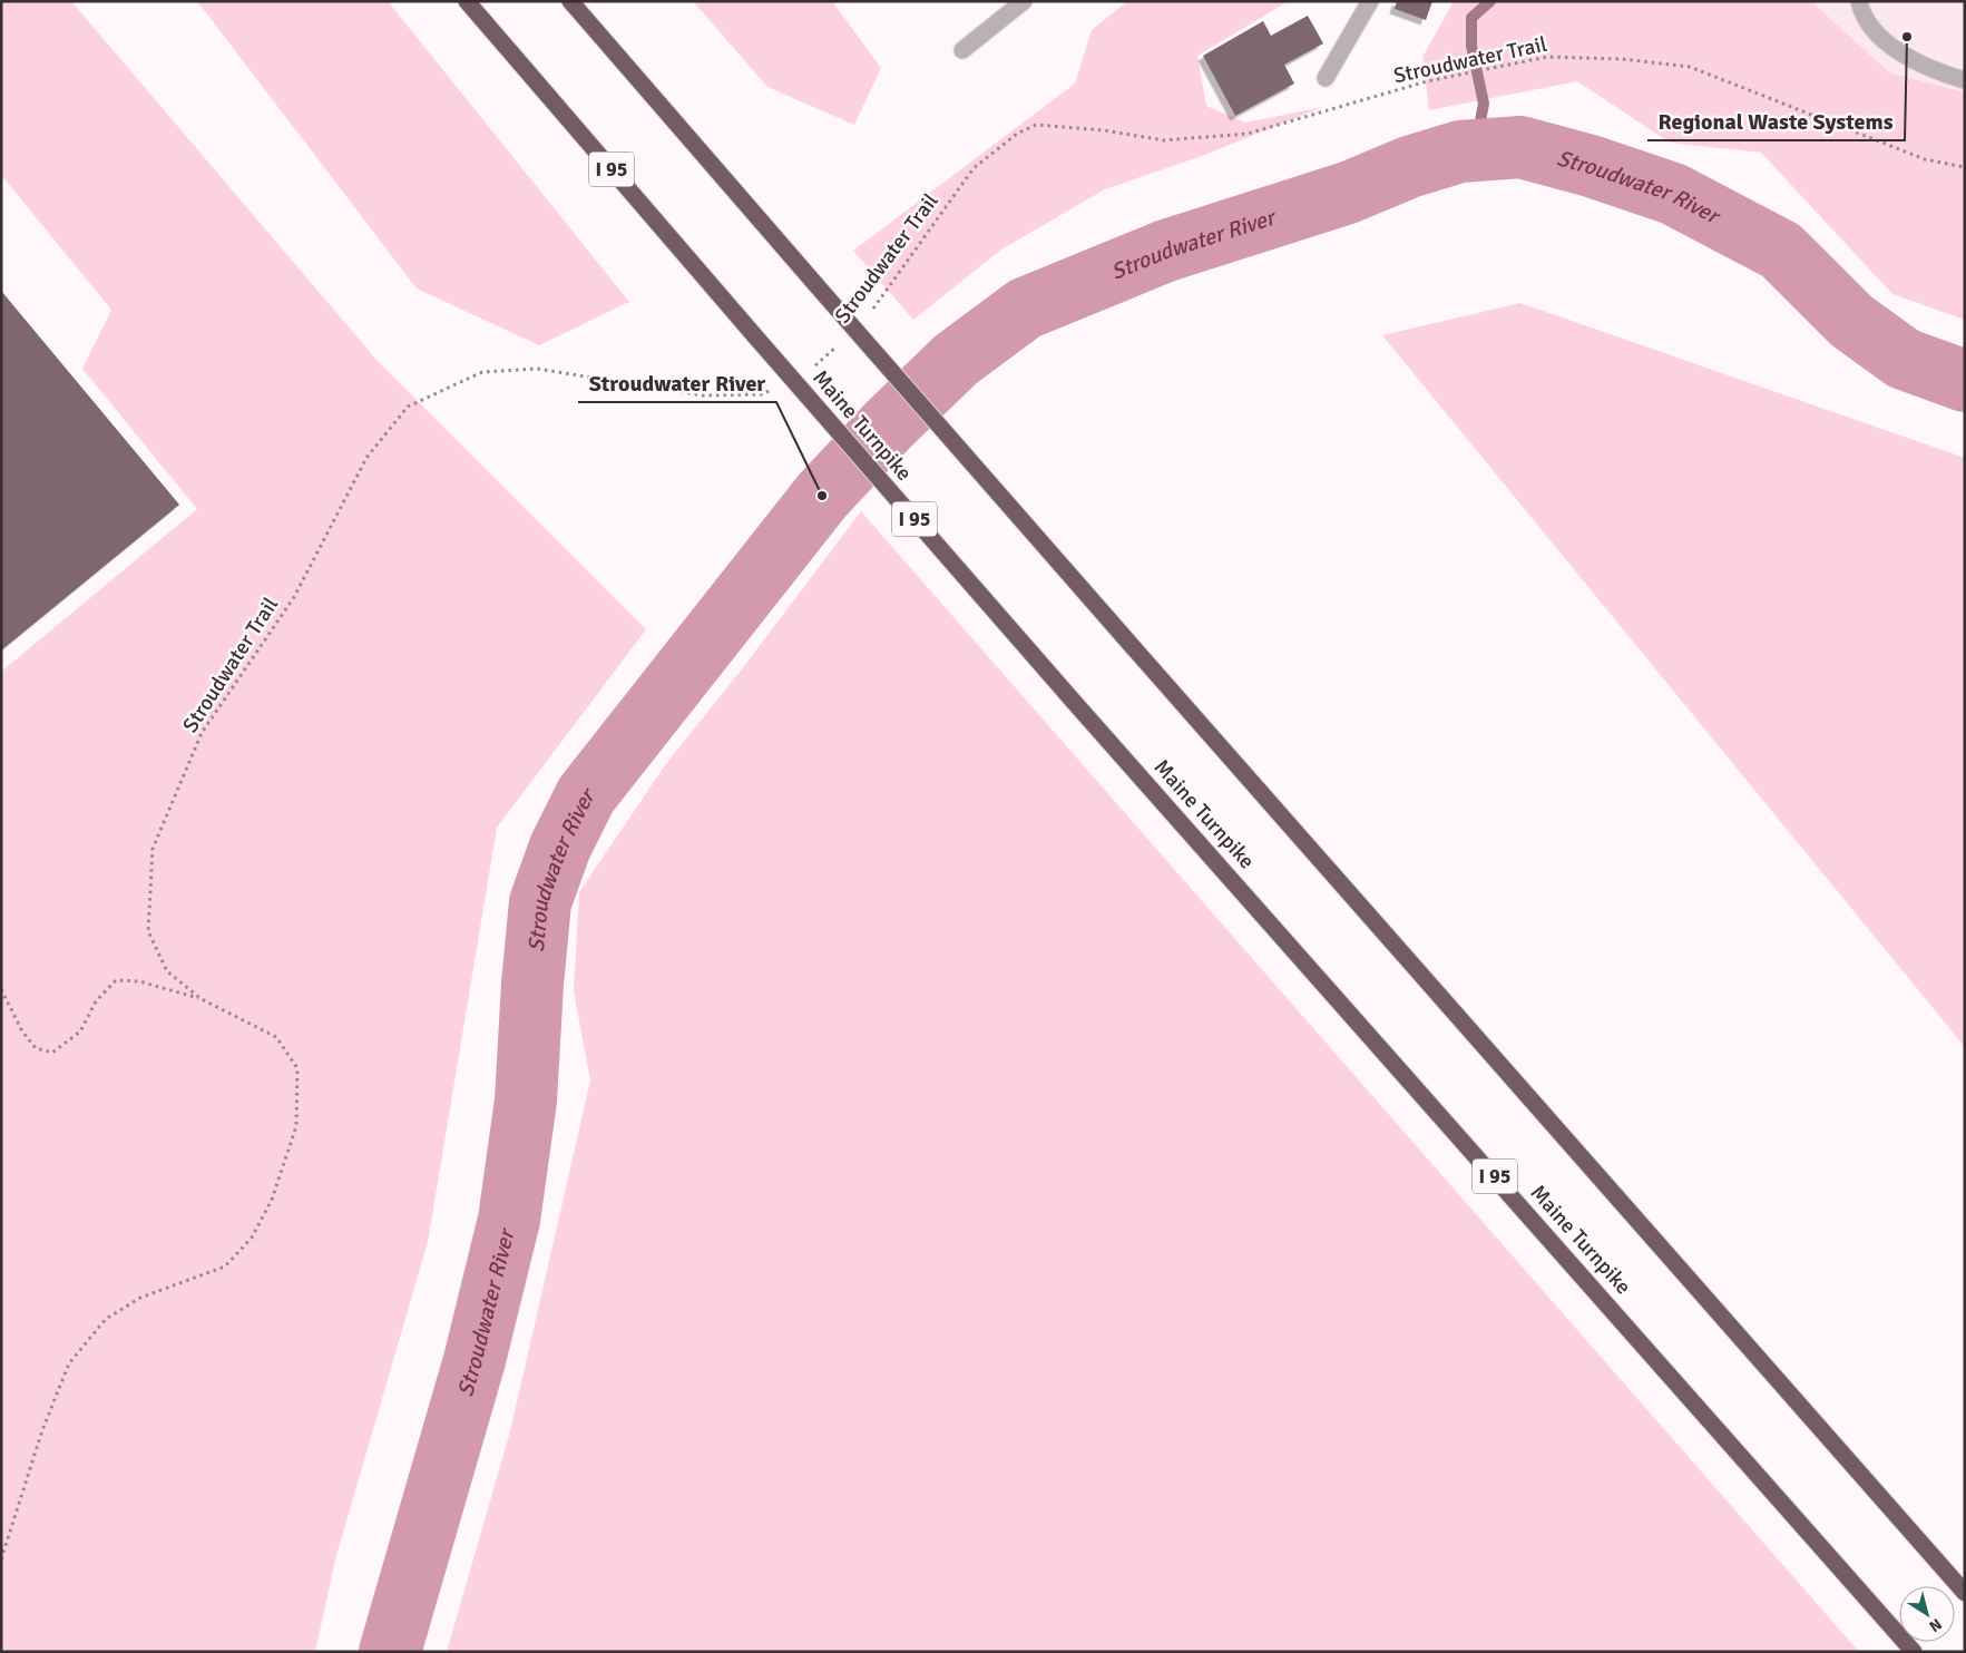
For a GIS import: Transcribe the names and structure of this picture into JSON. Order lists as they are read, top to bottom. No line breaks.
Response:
{"streets":{"highway":["I 95","Maine Turnpike"],"path":["Stroudwater Trail"]},"water":["Stroudwater River"],"places":["Regional Waste Systems","Stroudwater River"],"north":"bottom right"}
